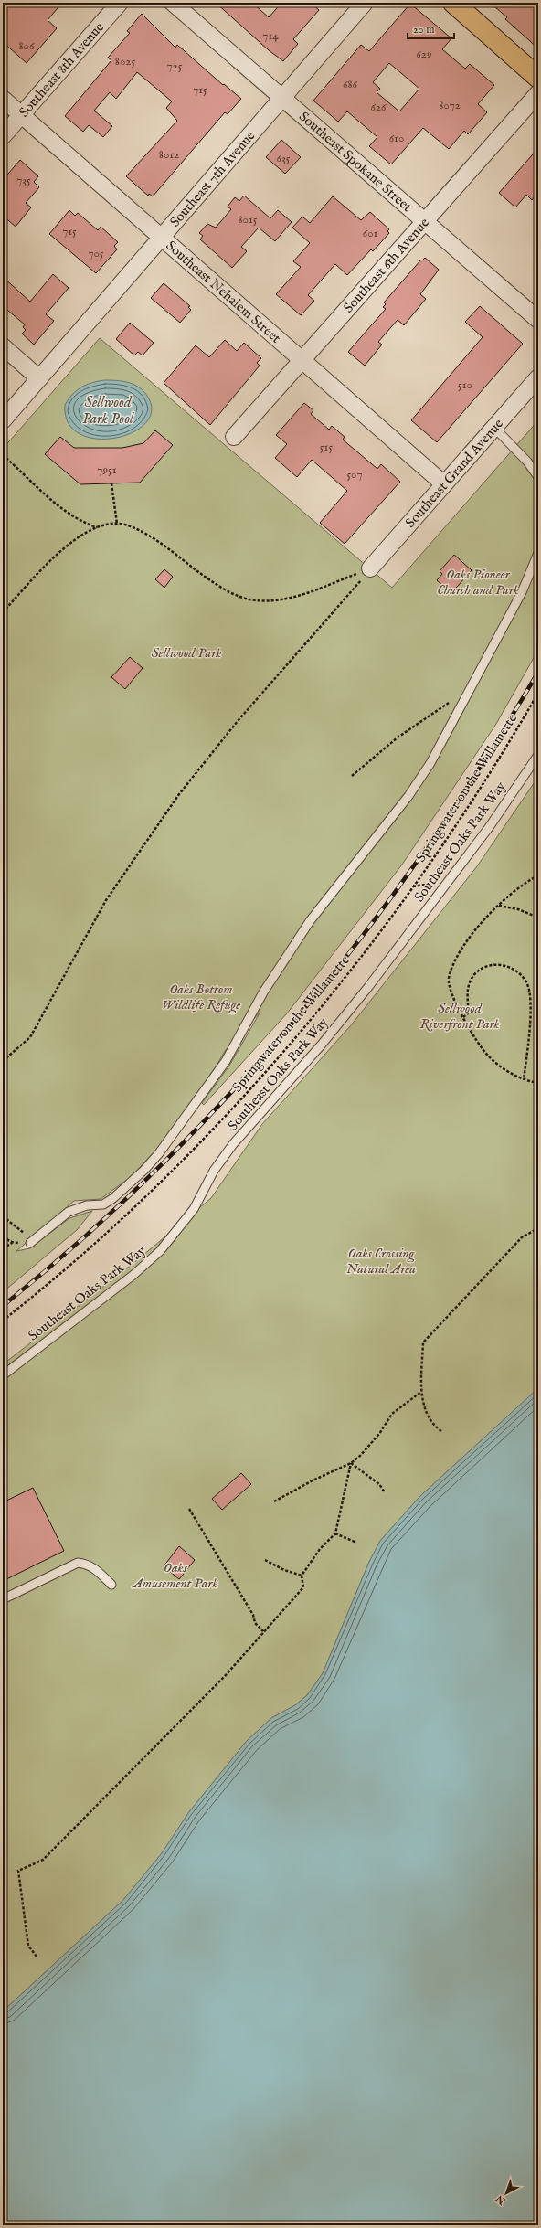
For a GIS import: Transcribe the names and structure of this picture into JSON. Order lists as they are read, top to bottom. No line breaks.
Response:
{"streets":{"street":["Southeast 8th Avenue","Southeast Spokane Street","Southeast 7th Avenue","Southeast 6th Avenue","Southeast Nehalem Street","Southeast Grand Avenue"],"lane":["Southeast Oaks Park Way"],"path":["Springwater on the Willamette"]},"crossings":[["Southeast 8th Avenue","Southeast Nehalem Street"],["Southeast Spokane Street","Southeast 7th Avenue"],["Southeast Spokane Street","Southeast 6th Avenue"],["Southeast 7th Avenue","Southeast Nehalem Street"],["Southeast 6th Avenue","Southeast Nehalem Street"],["Southeast Nehalem Street","Southeast Grand Avenue"]],"water":["Sellwood Park Pool"],"parks":["Oaks Pioneer Church and Park","Sellwood Park","Oaks Bottom Wildlife Refuge","Sellwood Riverfront Park","Oaks Crossing Natural Area","Oaks Amusement Park"],"house_numbers":["714","806","629","8025","725","686","715","8072","626","610","8012","635","735","8015","715","601","705","510","515","7951","507"],"scale_bar":"20 m","north":"bottom left"}
